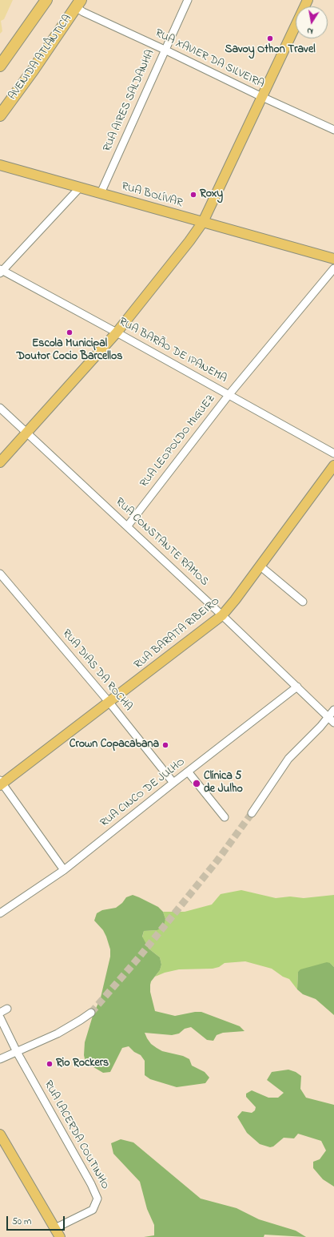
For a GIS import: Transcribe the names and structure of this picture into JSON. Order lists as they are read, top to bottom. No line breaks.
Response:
{"streets":{"highway":["AVENIDA ATLÂNTICA"],"main road":["RUA BOLÍVAR","RUA BARATA RIBEIRO"],"street":["RUA XAVIER DA SILVEIRA","RUA AIRES SALDANHA","RUA BARÃO DE IPANEMA","RUA LEOPOLDO MIGUEZ","RUA CONSTANTE RAMOS","RUA DIAS DA ROCHA","RUA CINCO DE JULHO","RUA LACERDA COUTINHO"]},"crossings":[["AVENIDA ATLÂNTICA","RUA XAVIER DA SILVEIRA"],["RUA XAVIER DA SILVEIRA","RUA AIRES SALDANHA"],["RUA AIRES SALDANHA","RUA BOLÍVAR"],["RUA BARÃO DE IPANEMA","RUA LEOPOLDO MIGUEZ"],["RUA LEOPOLDO MIGUEZ","RUA CONSTANTE RAMOS"],["RUA CONSTANTE RAMOS","RUA BARATA RIBEIRO"],["RUA CONSTANTE RAMOS","RUA CINCO DE JULHO"],["RUA BARATA RIBEIRO","RUA DIAS DA ROCHA"],["RUA DIAS DA ROCHA","RUA CINCO DE JULHO"]],"places":["Savoy Othon Travel","Roxy","Escola Municipal Doutor Cocio Barcellos","Crown Copacabana","Clínica 5 de Julho","Rio Rockers"],"scale_bar":"50 m","north":"bottom"}
